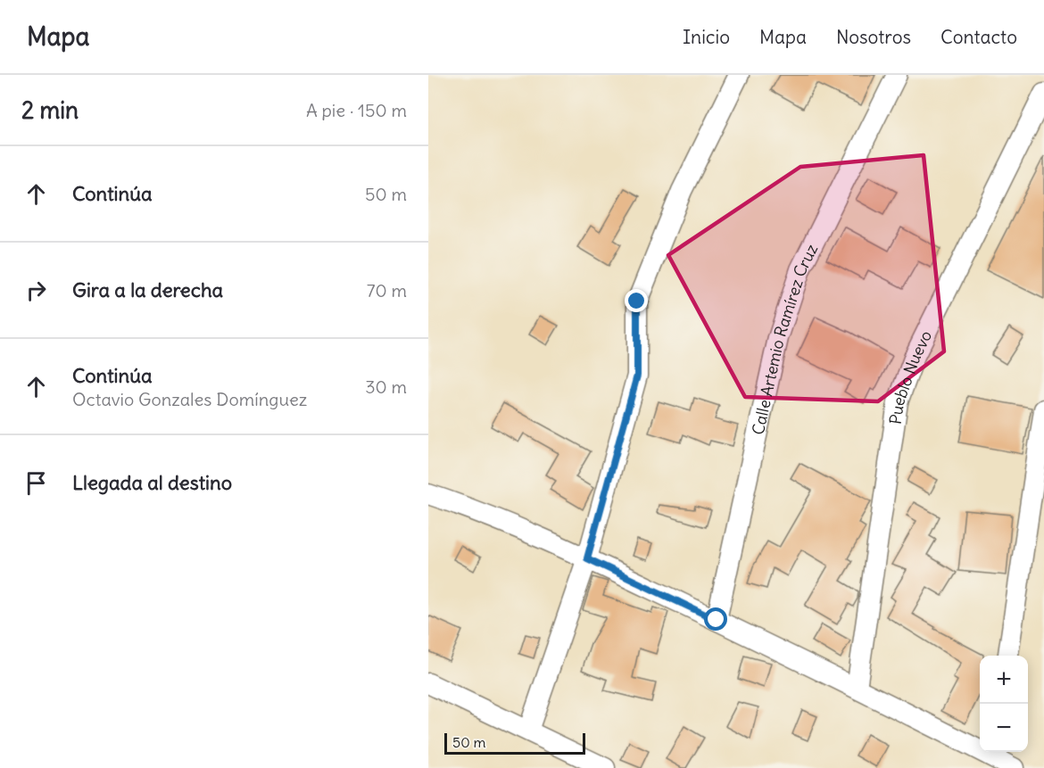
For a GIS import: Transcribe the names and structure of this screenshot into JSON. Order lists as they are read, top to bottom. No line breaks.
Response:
{"streets":{"street":["Calle Artemio Ramírez Cruz","Pueblo Nuevo"]},"scale_bar":"50 m","page":{"header":"Mapa","nav":["Inicio","Mapa","Nosotros","Contacto"],"heading":["2 min","A pie · 150 m"],"list":[["Continúa","50 m"],["Gira a la derecha","70 m"],["Continúa","Octavio Gonzales Domínguez","30 m"],"Llegada al destino"],"map_buttons":["+","−"],"scale":"50 m"}}
